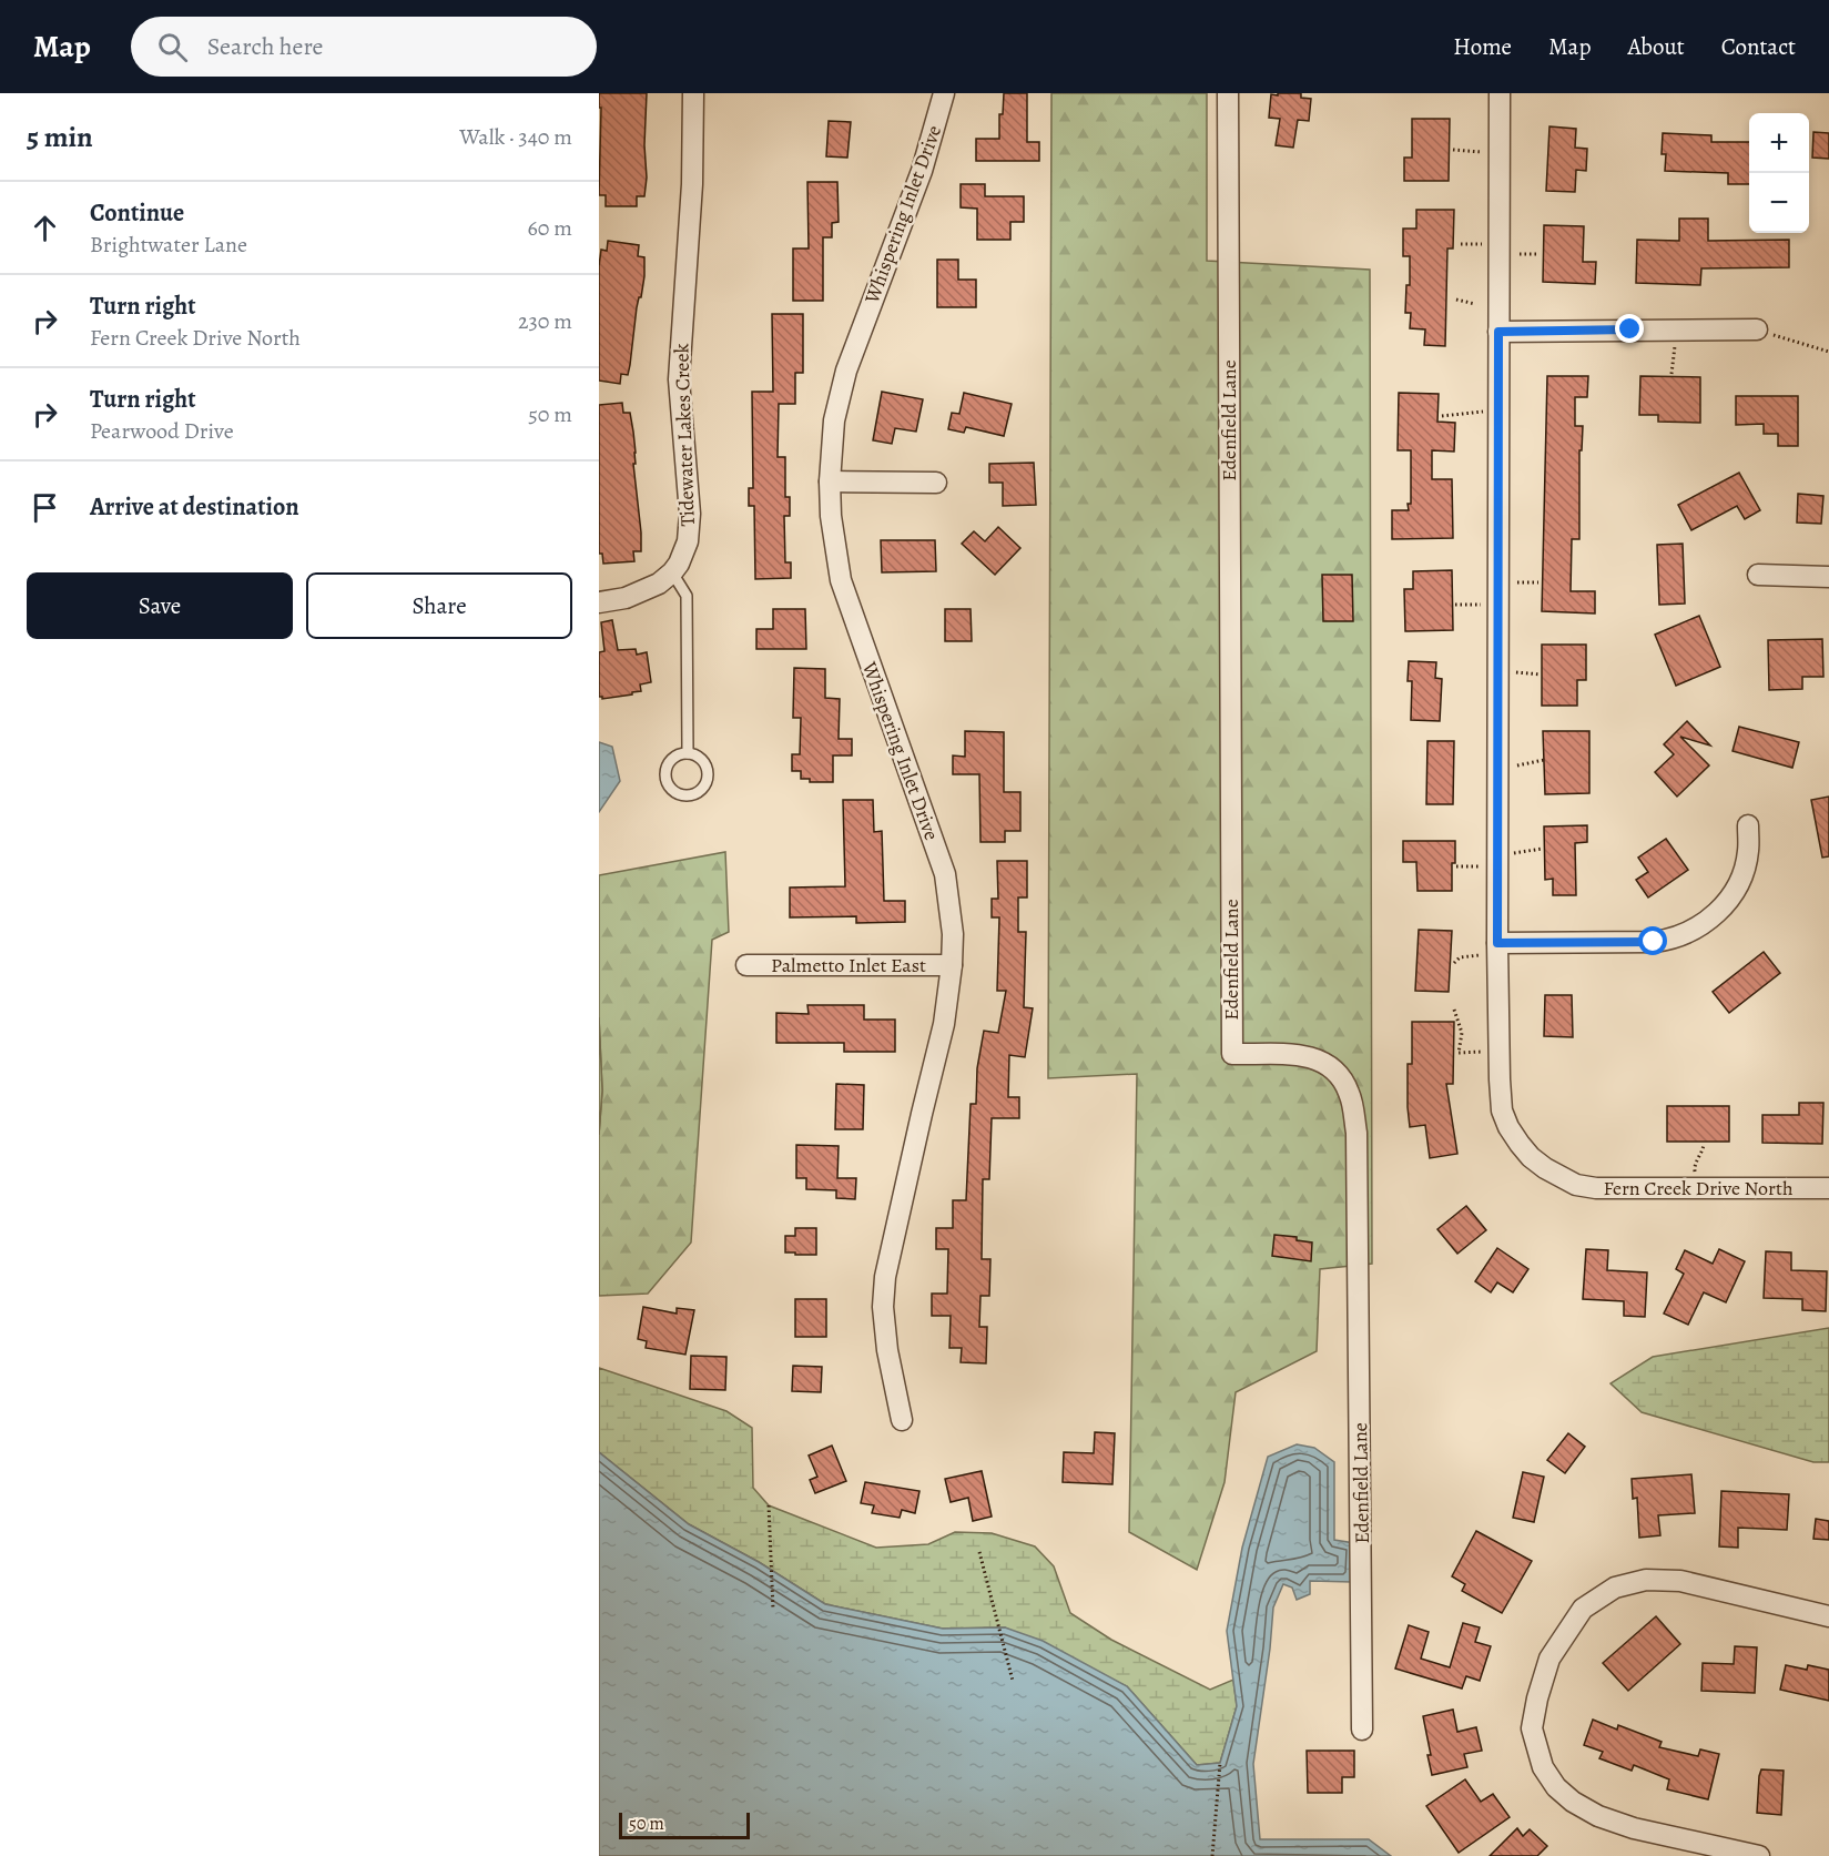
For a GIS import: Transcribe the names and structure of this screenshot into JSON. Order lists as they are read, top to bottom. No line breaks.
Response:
{"streets":{"street":["Whispering Inlet Drive","Edenfield Lane","Tidewater Lakes Creek","Palmetto Inlet East","Fern Creek Drive North"]},"crossings":[["Whispering Inlet Drive","Palmetto Inlet East"]],"scale_bar":"50 m","page":{"header":"Map","search":"Search here","nav":["Home","Map","About","Contact"],"heading":["5 min","Walk · 340 m"],"map_buttons":["+","−"],"list":[["Continue","Brightwater Lane","60 m"],["Turn right","Fern Creek Drive North","230 m"],["Turn right","Pearwood Drive","50 m"],"Arrive at destination"],"buttons":["Save","Share"],"scale":"50 m"}}
